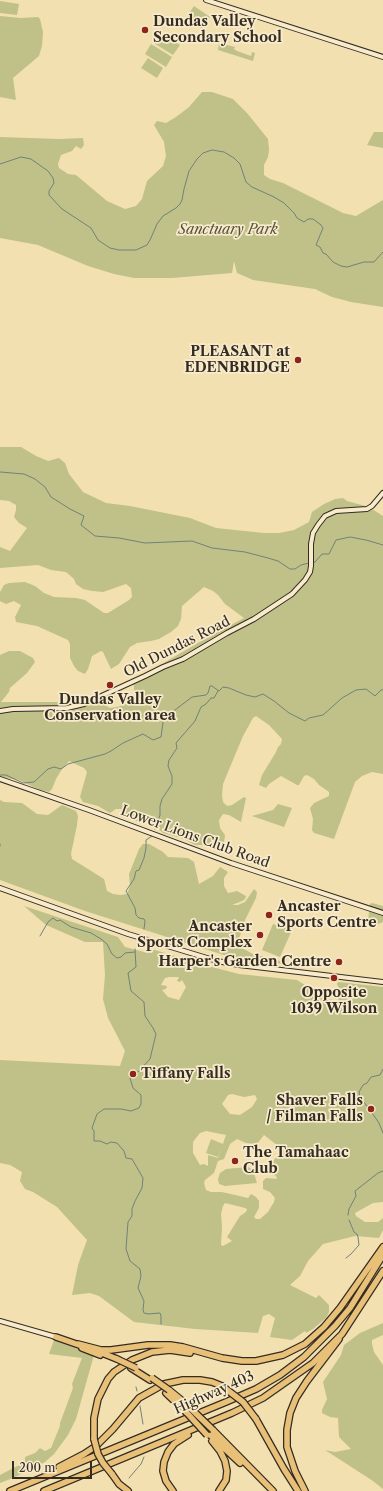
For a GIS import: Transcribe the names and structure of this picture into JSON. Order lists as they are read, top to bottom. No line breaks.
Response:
{"streets":{"highway":["Highway 403"],"street":["Old Dundas Road","Lower Lions Club Road"]},"parks":["Sanctuary Park"],"places":["Dundas Valley Secondary School","PLEASANT at EDENBRIDGE","Dundas Valley Conservation area","Ancaster Sports Centre","Ancaster Sports Complex","Harper's Garden Centre","Opposite 1039 Wilson","Tiffany Falls","Shaver Falls / Filman Falls","The Tamahaac Club"],"scale_bar":"200 m"}
